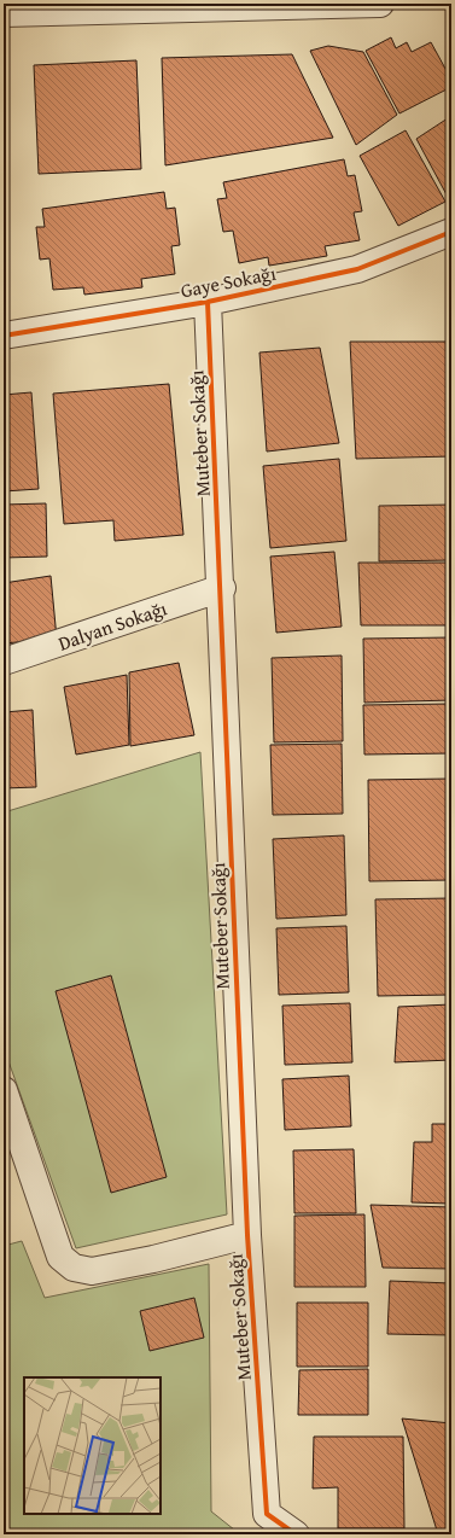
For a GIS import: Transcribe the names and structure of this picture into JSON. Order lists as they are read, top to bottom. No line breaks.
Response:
{"streets":{"street":["Gaye Sokağı","Muteber Sokağı","Dalyan Sokağı"]},"crossings":[["Gaye Sokağı","Muteber Sokağı"],["Muteber Sokağı","Dalyan Sokağı"]]}
